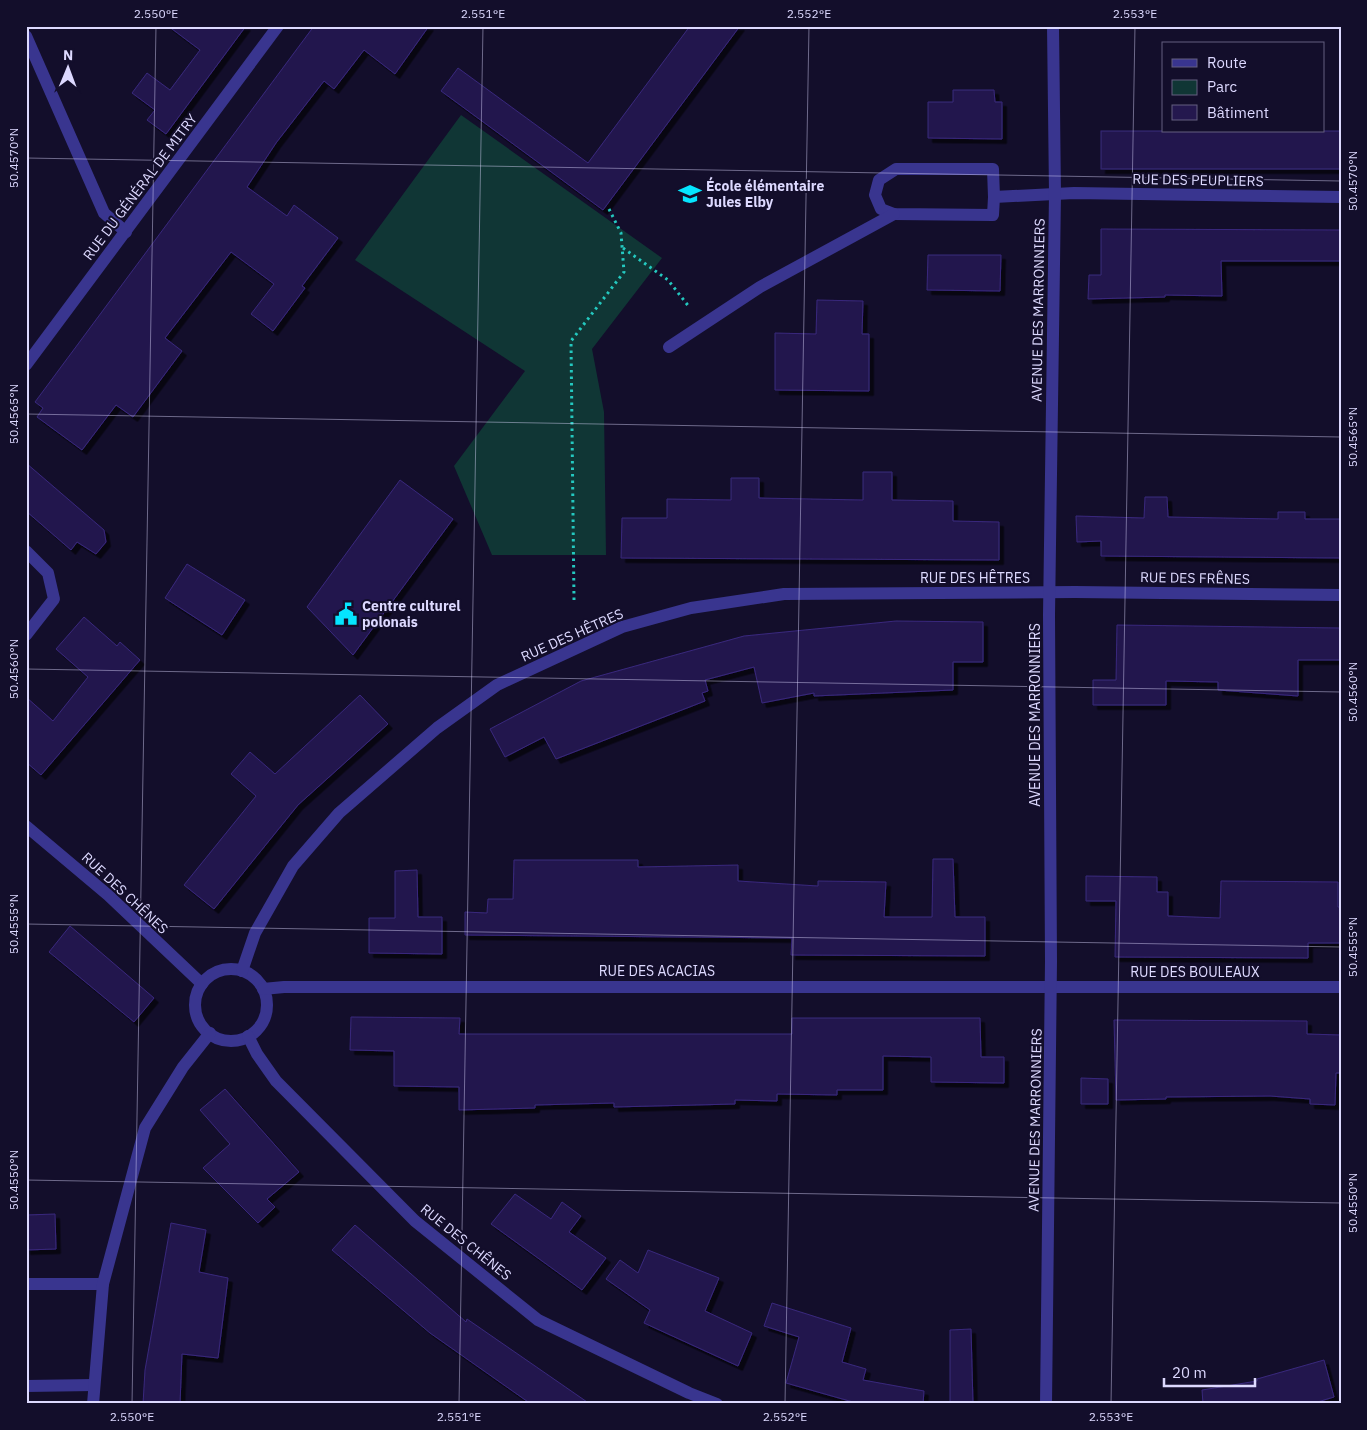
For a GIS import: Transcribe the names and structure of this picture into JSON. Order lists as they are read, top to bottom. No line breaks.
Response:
{"streets":{"street":["RUE DES PEUPLIERS","RUE DU GÉNÉRAL DE MITRY","AVENUE DES MARRONNIERS","RUE DES HÊTRES","RUE DES FRÊNES","RUE DES CHÊNES","RUE DES ACACIAS","RUE DES BOULEAUX"]},"crossings":[["RUE DES PEUPLIERS","AVENUE DES MARRONNIERS"],["AVENUE DES MARRONNIERS","RUE DES HÊTRES"],["AVENUE DES MARRONNIERS","RUE DES FRÊNES"],["AVENUE DES MARRONNIERS","RUE DES ACACIAS"],["AVENUE DES MARRONNIERS","RUE DES BOULEAUX"],["RUE DES HÊTRES","RUE DES FRÊNES"],["RUE DES HÊTRES","RUE DES CHÊNES"],["RUE DES HÊTRES","RUE DES ACACIAS"],["RUE DES CHÊNES","RUE DES ACACIAS"],["RUE DES ACACIAS","RUE DES BOULEAUX"]],"places":{"school or university":["École élémentaire Jules Elby"],"public building":["Centre culturel polonais"]},"legend":["Route","Parc","Bâtiment"],"scale_bar":"20 m","north":"top","coordinates":["2.550°E","2.551°E","2.552°E","2.553°E","50.4570°N","50.4565°N","50.4560°N","50.4555°N","50.4550°N"]}
